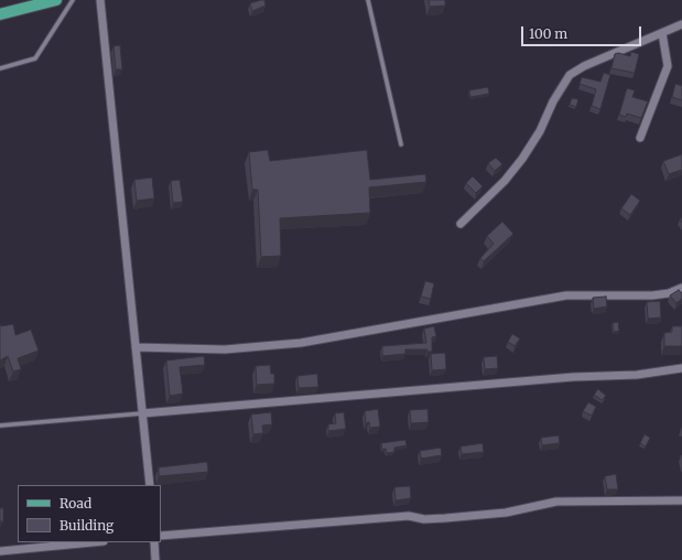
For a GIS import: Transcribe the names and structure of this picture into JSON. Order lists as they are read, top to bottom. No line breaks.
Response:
{"legend":["Road","Building"],"scale_bar":"100 m"}
